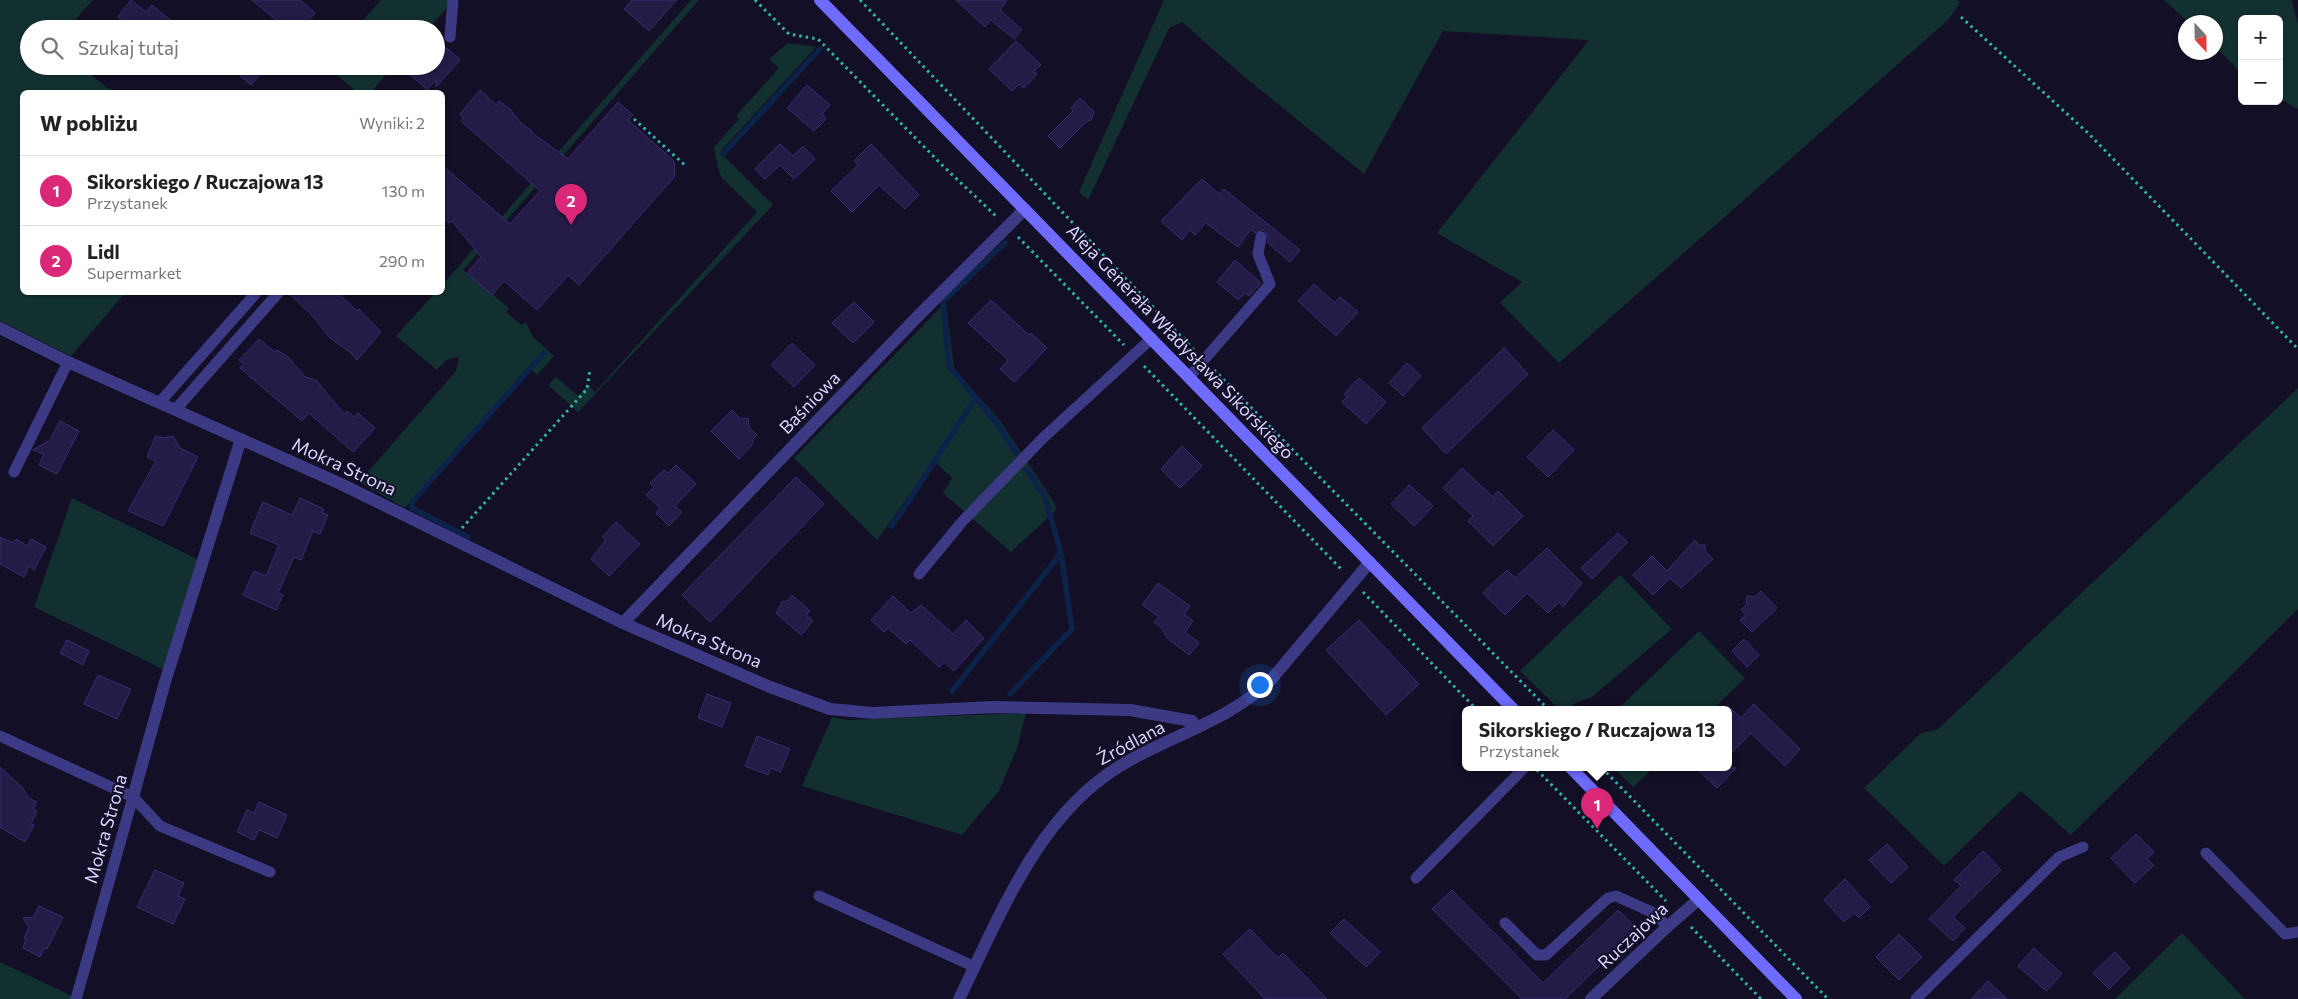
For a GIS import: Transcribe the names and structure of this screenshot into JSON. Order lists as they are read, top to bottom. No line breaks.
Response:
{"streets":{"main road":["Aleja Generała Władysława Sikorskiego"],"street":["Baśniowa","Mokra Strona","Źródlana","Ruczajowa"]},"crossings":[["Aleja Generała Władysława Sikorskiego","Baśniowa"],["Aleja Generała Władysława Sikorskiego","Źródlana"],["Baśniowa","Mokra Strona"],["Mokra Strona","Źródlana"]],"north":"bottom","page":{"map_buttons":["+","−"],"search":"Szukaj tutaj","heading":["W pobliżu","Wyniki: 2"],"list":[{"mark":"1","name":"Sikorskiego / Ruczajowa 13","note":"Przystanek","value":"130 m"},{"mark":"2","name":"Lidl","note":"Supermarket","value":"290 m"}],"pins":["2","1"],"popup":["Sikorskiego / Ruczajowa 13","Przystanek"]}}
